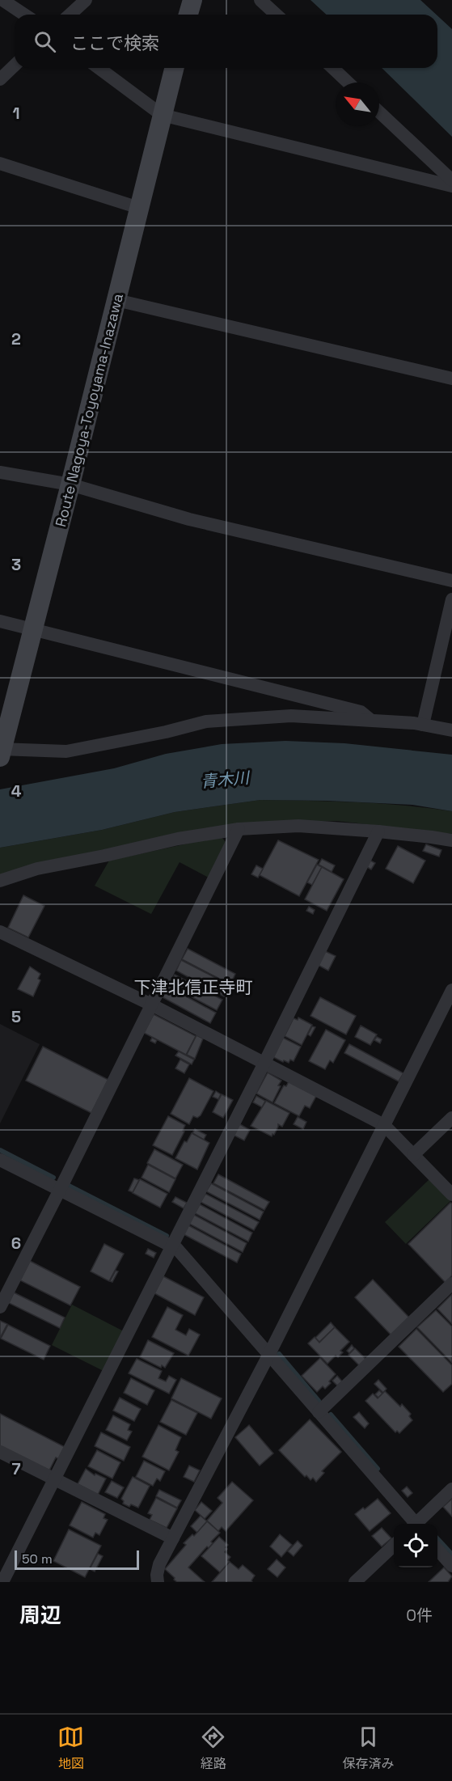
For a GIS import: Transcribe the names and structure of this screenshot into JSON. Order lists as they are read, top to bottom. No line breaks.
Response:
{"streets":{"main road":["Route Nagoya-Toyoyama-Inazawa"]},"districts":["下津北信正寺町"],"water":["青木川"],"scale_bar":"50 m","north":"top left","page":{"search":"ここで検索","scale":"50 m","heading":["周辺","0件"],"nav":["地図","経路","保存済み"]},"grid":{"rows":["1","2","3","4","5","6","7"]}}
